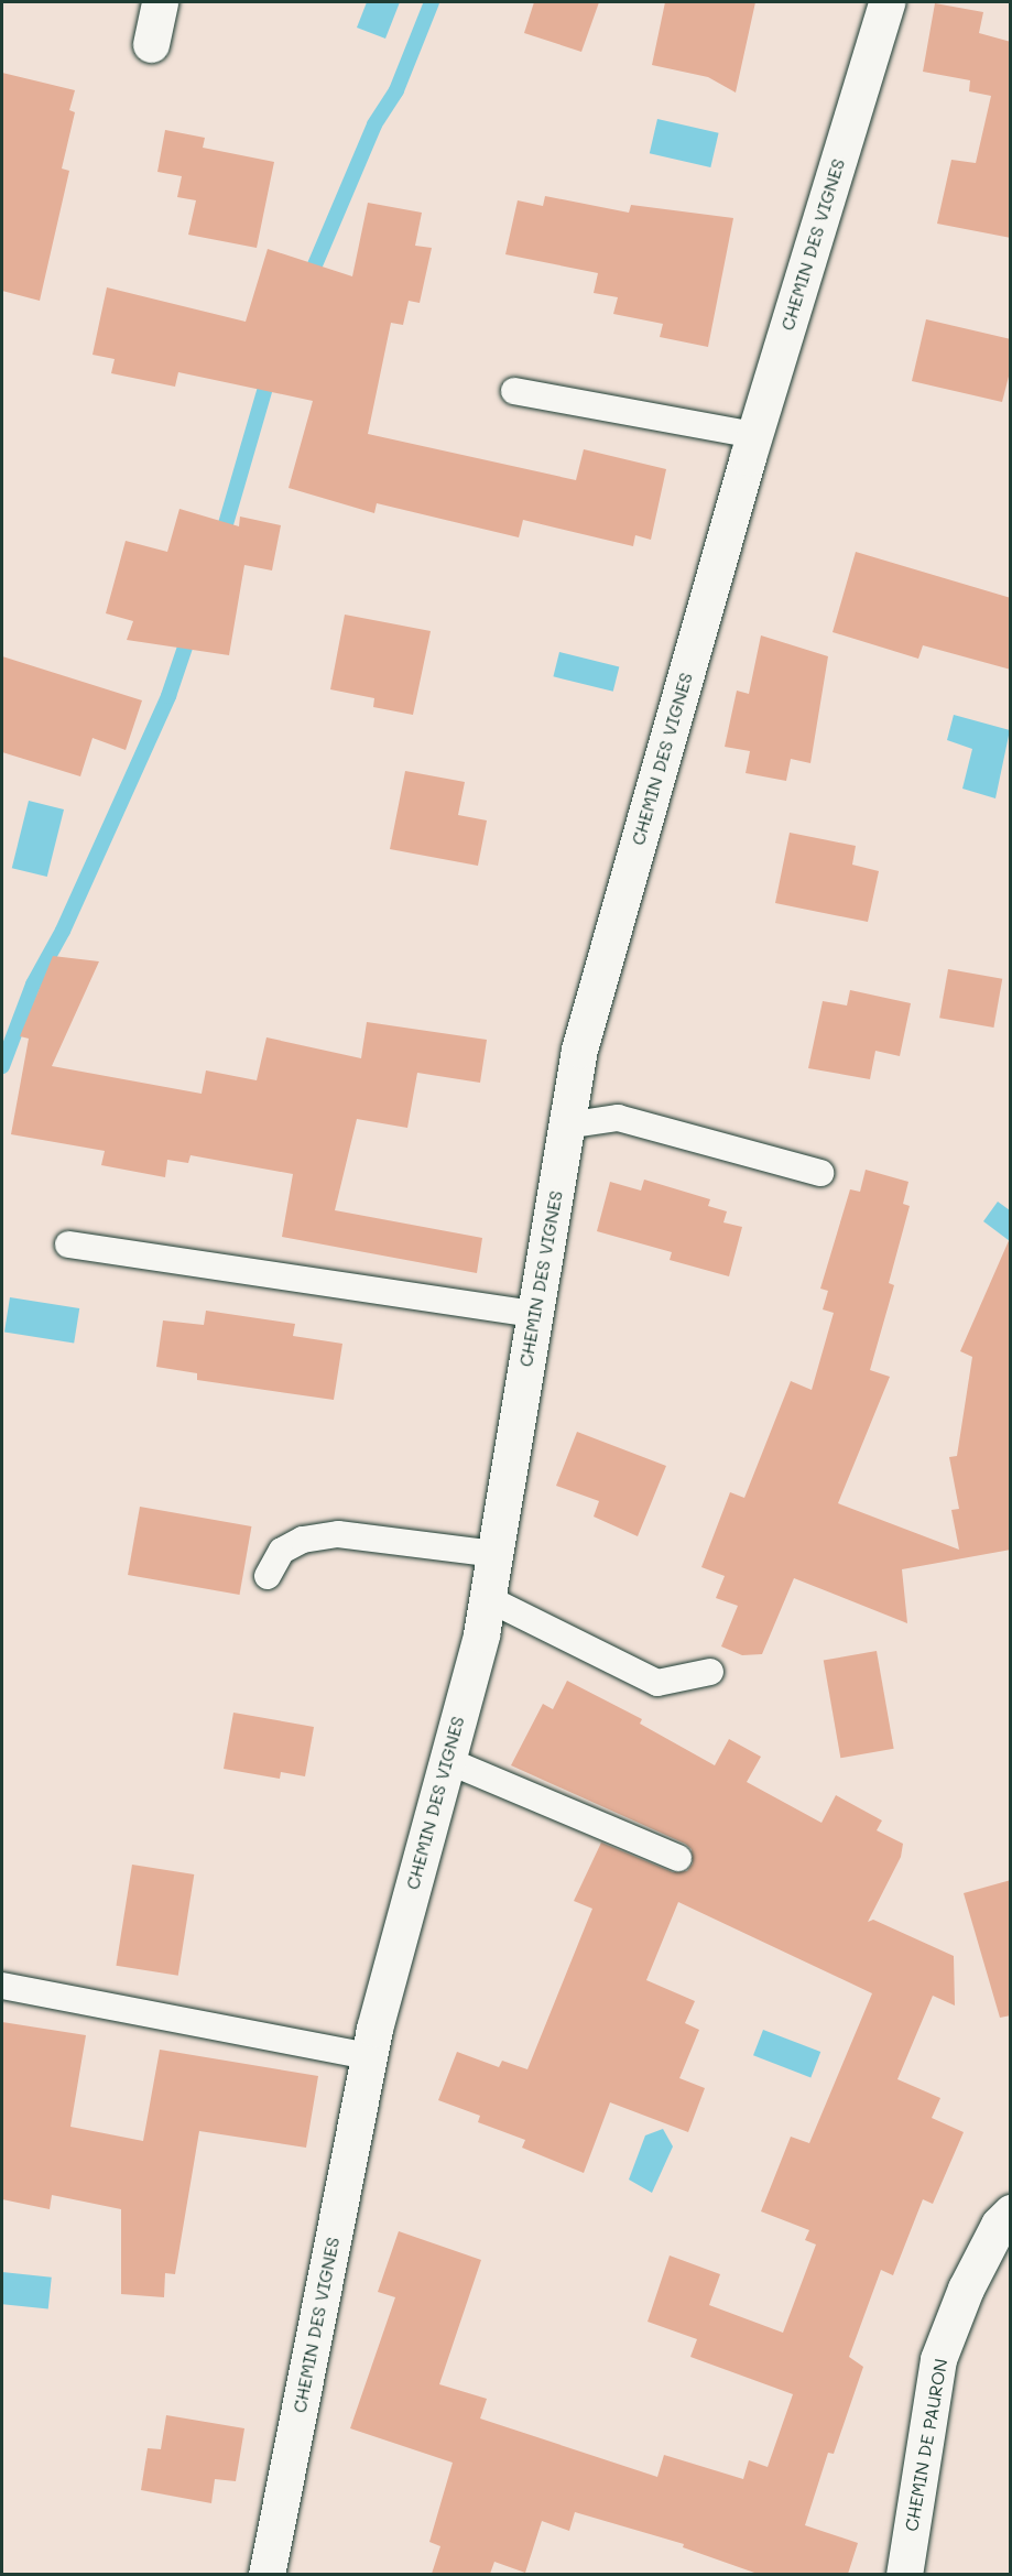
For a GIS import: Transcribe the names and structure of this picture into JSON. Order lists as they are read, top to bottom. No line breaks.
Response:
{"streets":{"street":["CHEMIN DES VIGNES","CHEMIN DE PAURON"]}}
